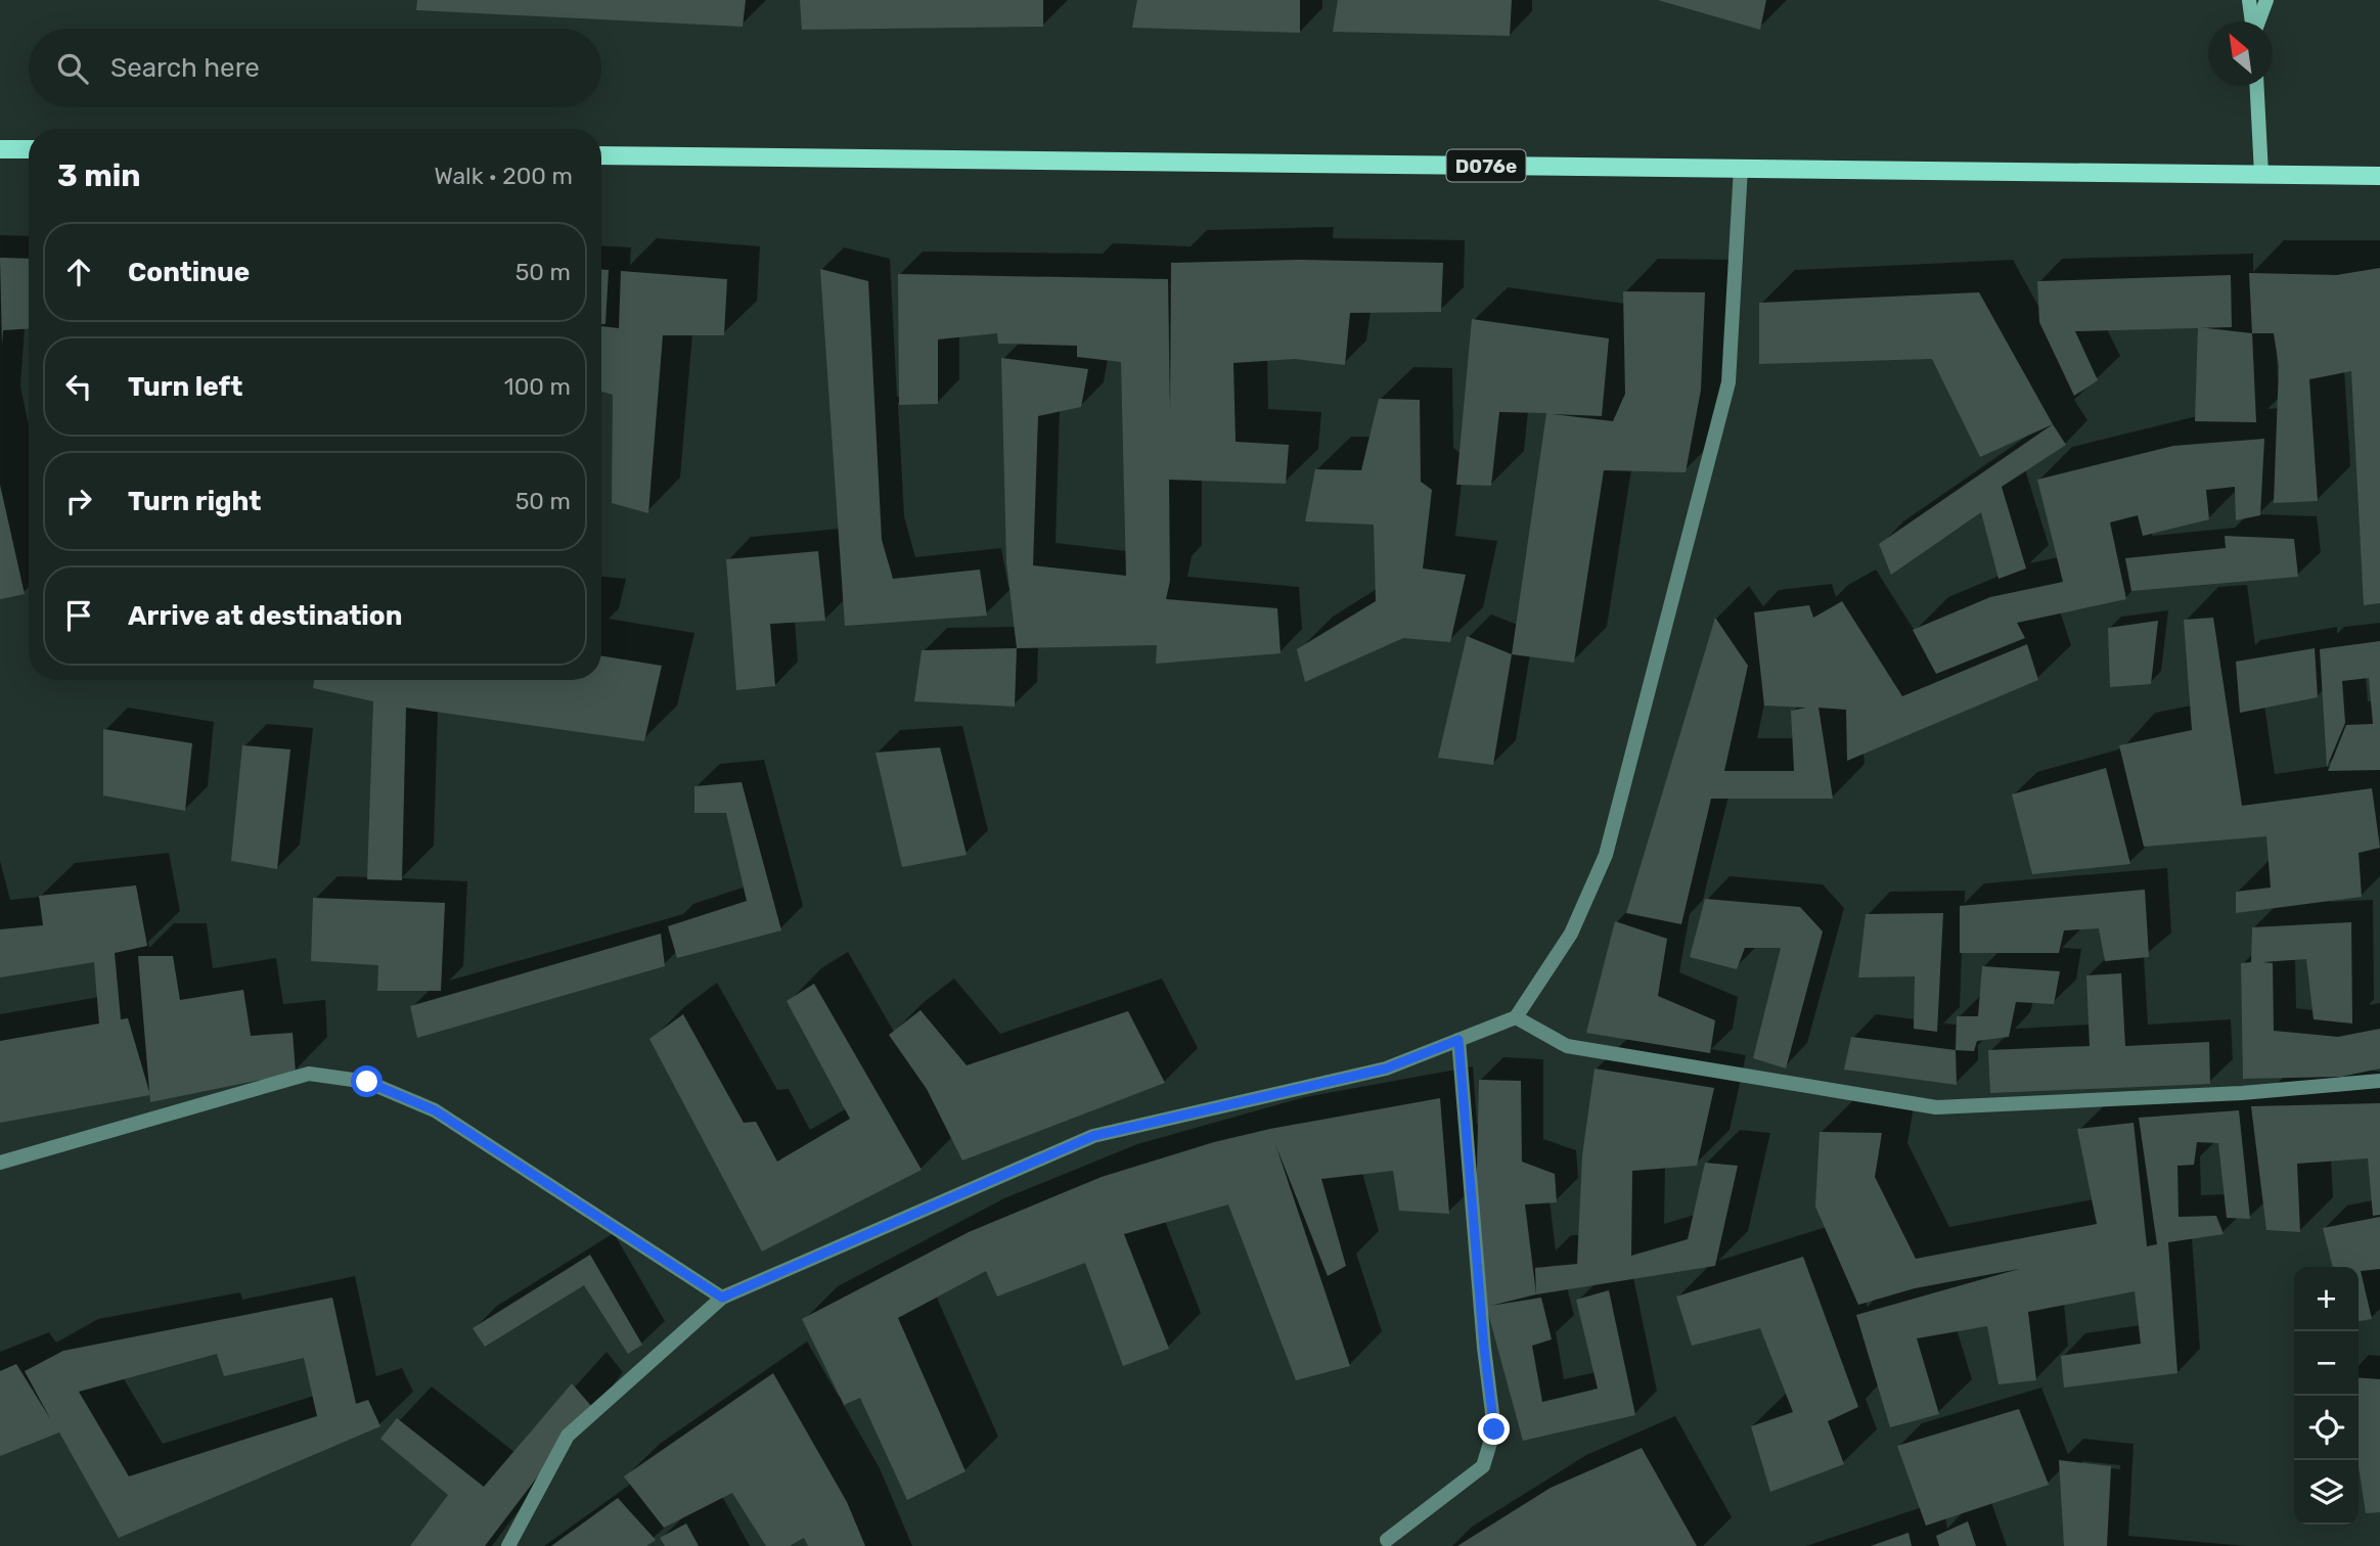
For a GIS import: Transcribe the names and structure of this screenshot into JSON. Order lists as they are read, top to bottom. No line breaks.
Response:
{"streets":{"main road":["D076e"]},"north":"top left","page":{"search":"Search here","heading":["3 min","Walk · 200 m"],"list":[["Continue","50 m"],["Turn left","100 m"],["Turn right","50 m"],"Arrive at destination"],"map_buttons":["+","−"]}}
